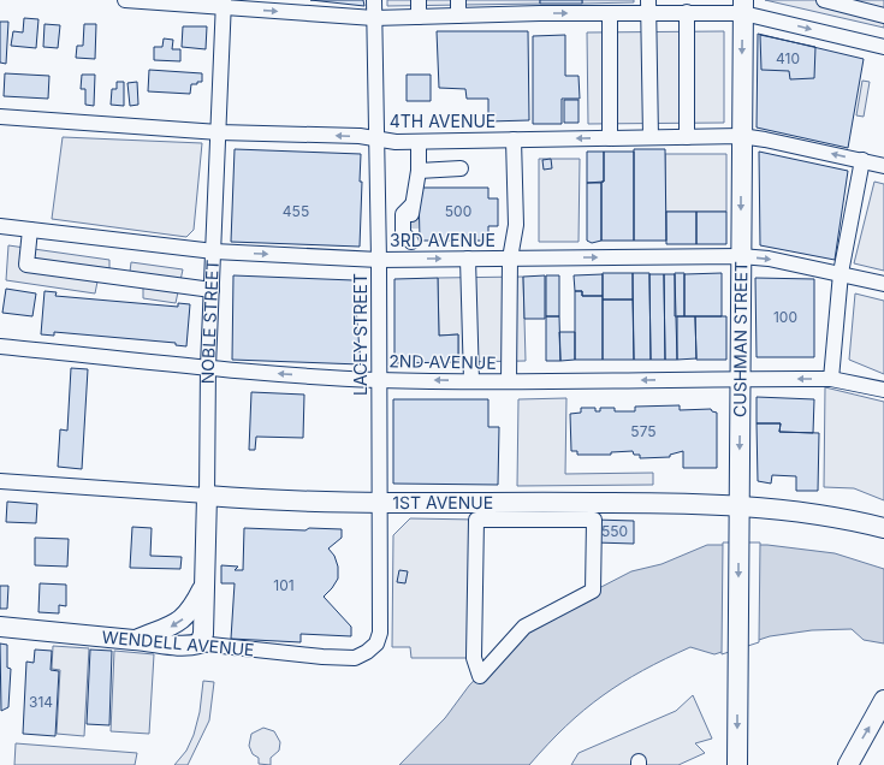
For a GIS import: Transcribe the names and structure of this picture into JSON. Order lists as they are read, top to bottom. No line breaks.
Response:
{"streets":{"main road":["NOBLE STREET","CUSHMAN STREET","1ST AVENUE","WENDELL AVENUE"],"street":["4TH AVENUE","3RD AVENUE","LACEY STREET","2ND AVENUE"]},"crossings":[["4TH AVENUE","NOBLE STREET"],["4TH AVENUE","LACEY STREET"],["4TH AVENUE","CUSHMAN STREET"],["3RD AVENUE","NOBLE STREET"],["3RD AVENUE","LACEY STREET"],["3RD AVENUE","CUSHMAN STREET"],["NOBLE STREET","2ND AVENUE"],["NOBLE STREET","1ST AVENUE"],["NOBLE STREET","WENDELL AVENUE"],["LACEY STREET","2ND AVENUE"],["LACEY STREET","1ST AVENUE"],["LACEY STREET","WENDELL AVENUE"],["CUSHMAN STREET","2ND AVENUE"],["CUSHMAN STREET","1ST AVENUE"]],"one_way":["3RD AVENUE","CUSHMAN STREET","2ND AVENUE"],"house_numbers":["410","455","500","100","575","550","101","314"]}
